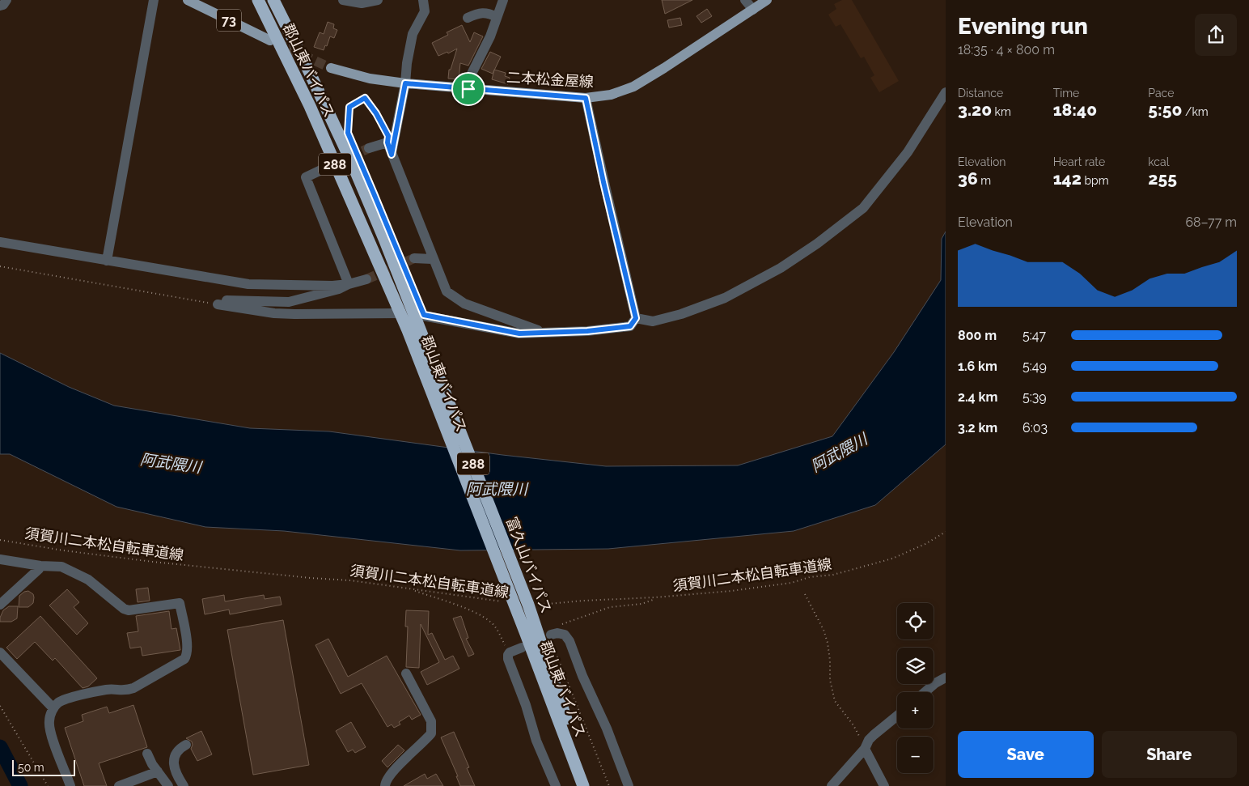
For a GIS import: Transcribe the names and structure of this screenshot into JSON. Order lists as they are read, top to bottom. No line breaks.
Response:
{"streets":{"highway":["郡山東バイパス","288","富久山バイパス"],"main road":["73","二本松金屋線"],"path":["須賀川二本松自転車道線"]},"crossings":[["郡山東バイパス","須賀川二本松自転車道線"],["郡山東バイパス","富久山バイパス"],["須賀川二本松自転車道線","富久山バイパス"]],"water":["阿武隈川"],"scale_bar":"50 m","page":{"heading":["Evening run","18:35 · 4 × 800 m"],"stats":[["Distance","3.20 km"],["Time","18:40"],["Pace","5:50 /km"],["Elevation","36 m"],["Heart rate","142 bpm"],["kcal","255"]],"chart":["Elevation","68–77 m"],"list":[{"name":"800 m","note":"5:47"},{"name":"1.6 km","note":"5:49"},{"name":"2.4 km","note":"5:39"},{"name":"3.2 km","note":"6:03"}],"map_buttons":["+","−"],"buttons":["Save","Share"],"scale":"50 m"}}
